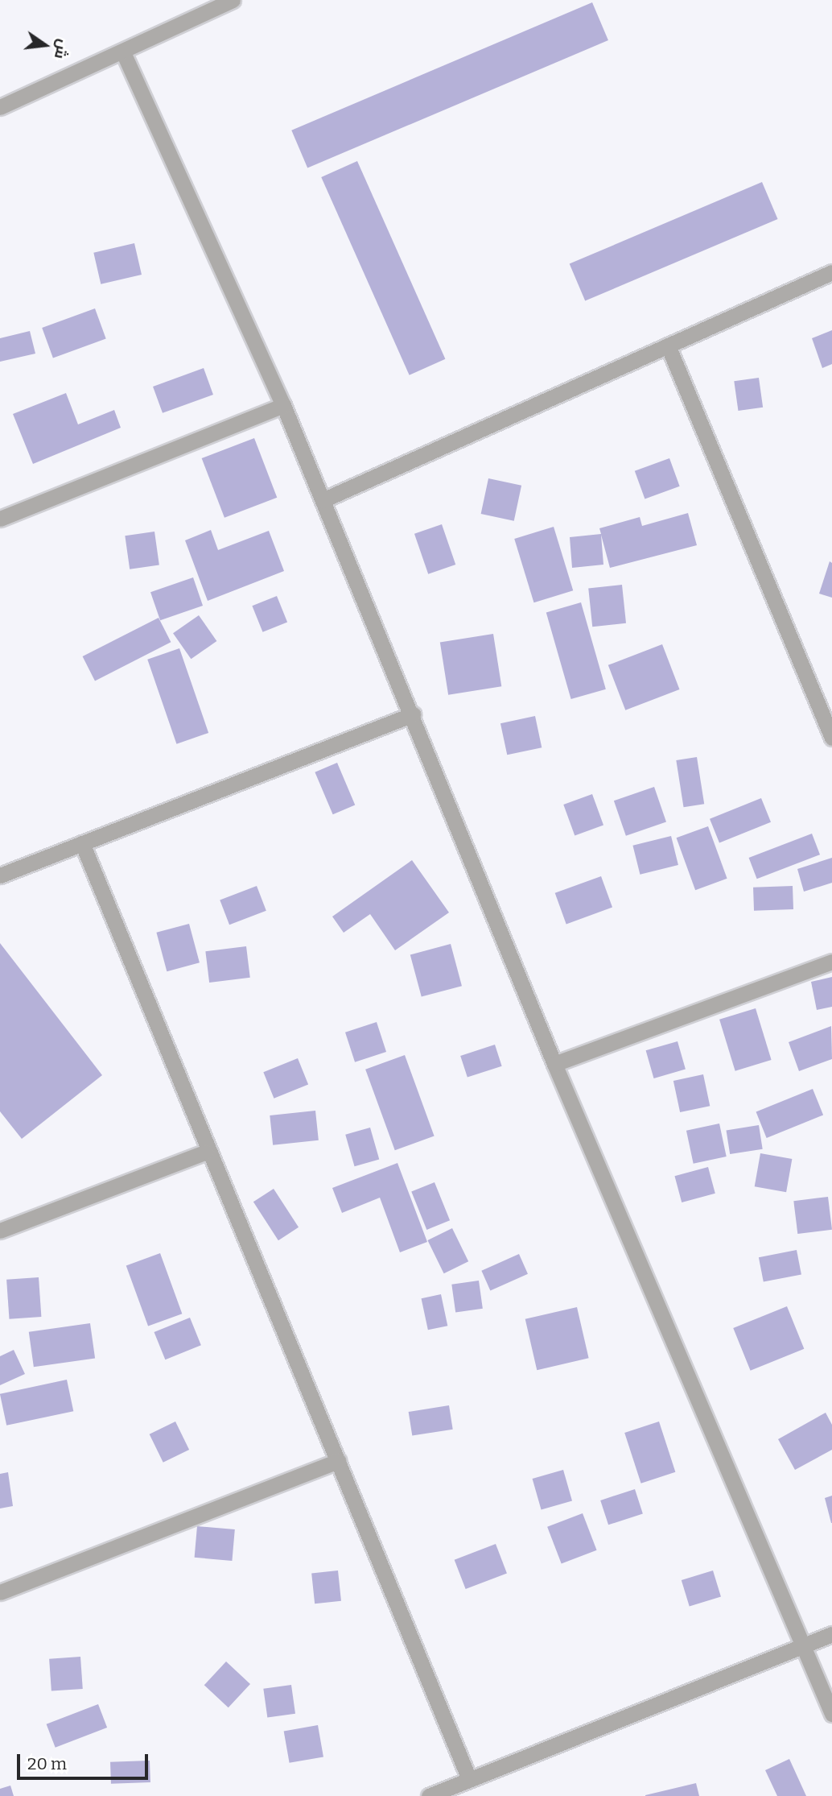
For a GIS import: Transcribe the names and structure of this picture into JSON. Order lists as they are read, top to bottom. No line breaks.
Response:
{"scale_bar":"20 m","north":"right"}
